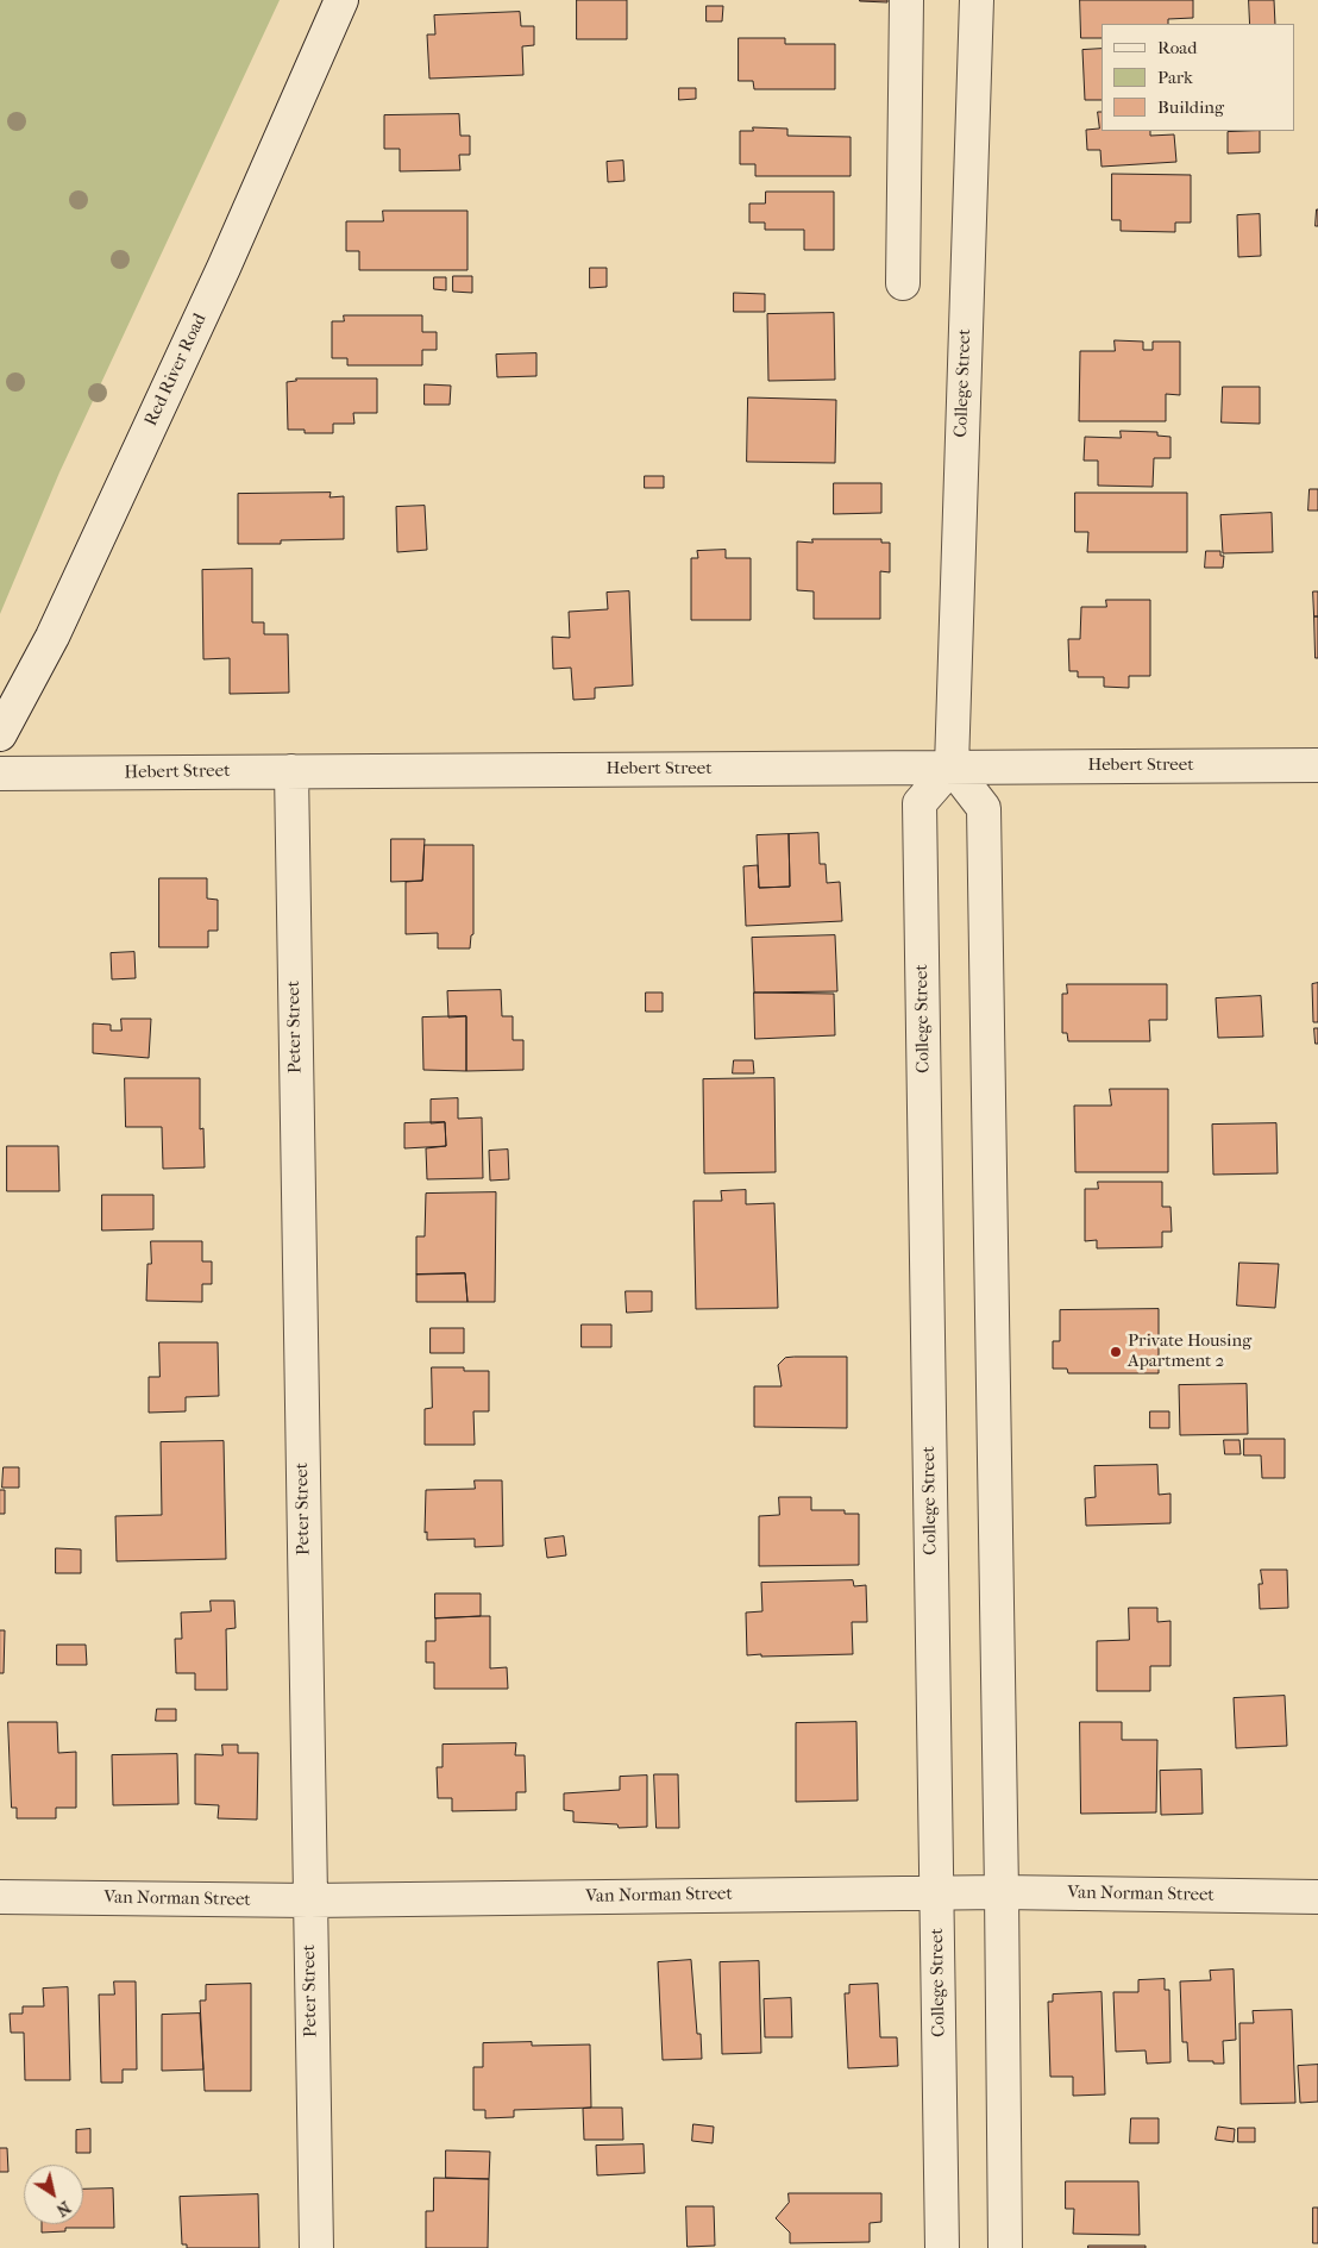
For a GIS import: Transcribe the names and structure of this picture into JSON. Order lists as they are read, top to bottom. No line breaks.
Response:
{"streets":{"street":["Red River Road","College Street","Hebert Street","Peter Street","Van Norman Street"]},"crossings":[["College Street","Hebert Street"],["College Street","Van Norman Street"],["Hebert Street","Peter Street"],["Peter Street","Van Norman Street"]],"places":["Private Housing Apartment 2"],"legend":["Road","Park","Building"],"north":"bottom right"}
